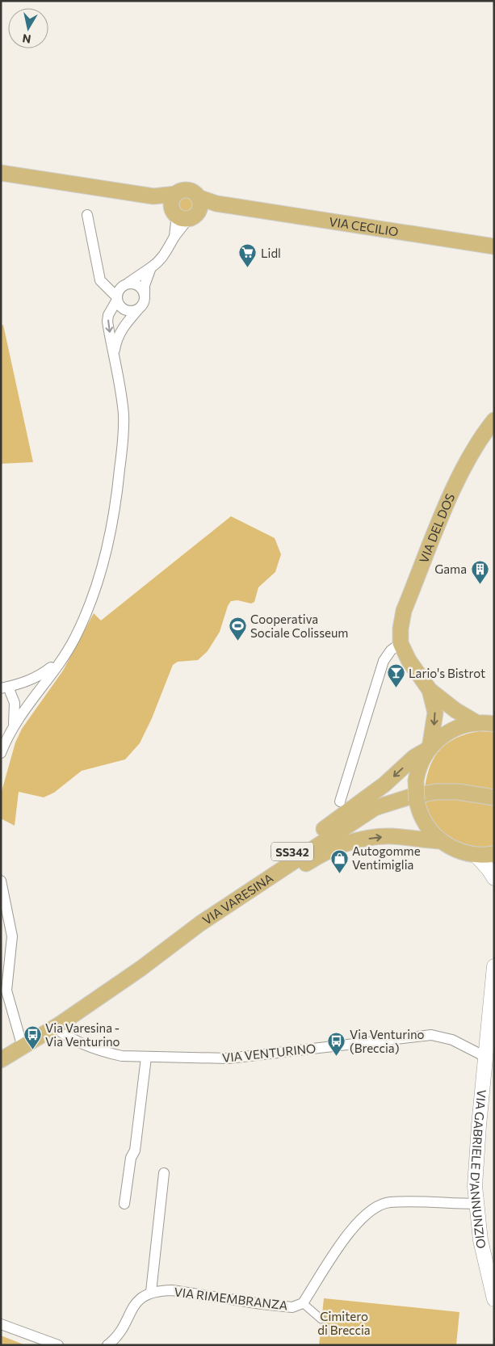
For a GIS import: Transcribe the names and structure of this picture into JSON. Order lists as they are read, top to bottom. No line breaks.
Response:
{"streets":{"main road":["VIA CECILIO","VIA DEL DOS","SS342","VIA VARESINA","VIA GABRIELE D'ANNUNZIO"],"street":["VIA VENTURINO","VIA RIMEMBRANZA"]},"crossings":[["VIA DEL DOS","SS342"],["SS342","VIA VARESINA"],["VIA VARESINA","VIA VENTURINO"],["VIA VENTURINO","VIA GABRIELE D'ANNUNZIO"],["VIA GABRIELE D'ANNUNZIO","VIA RIMEMBRANZA"]],"parks":["Cimitero di Breccia"],"places":{"supermarket":["Lidl"],"building":["Gama"],"sports":["Cooperativa Sociale Colisseum"],"bar":["Lario's Bistrot"],"shop":["Autogomme Ventimiglia"],"bus stop":["Via Varesina - Via Venturino","Via Venturino (Breccia)"]},"north":"bottom"}
